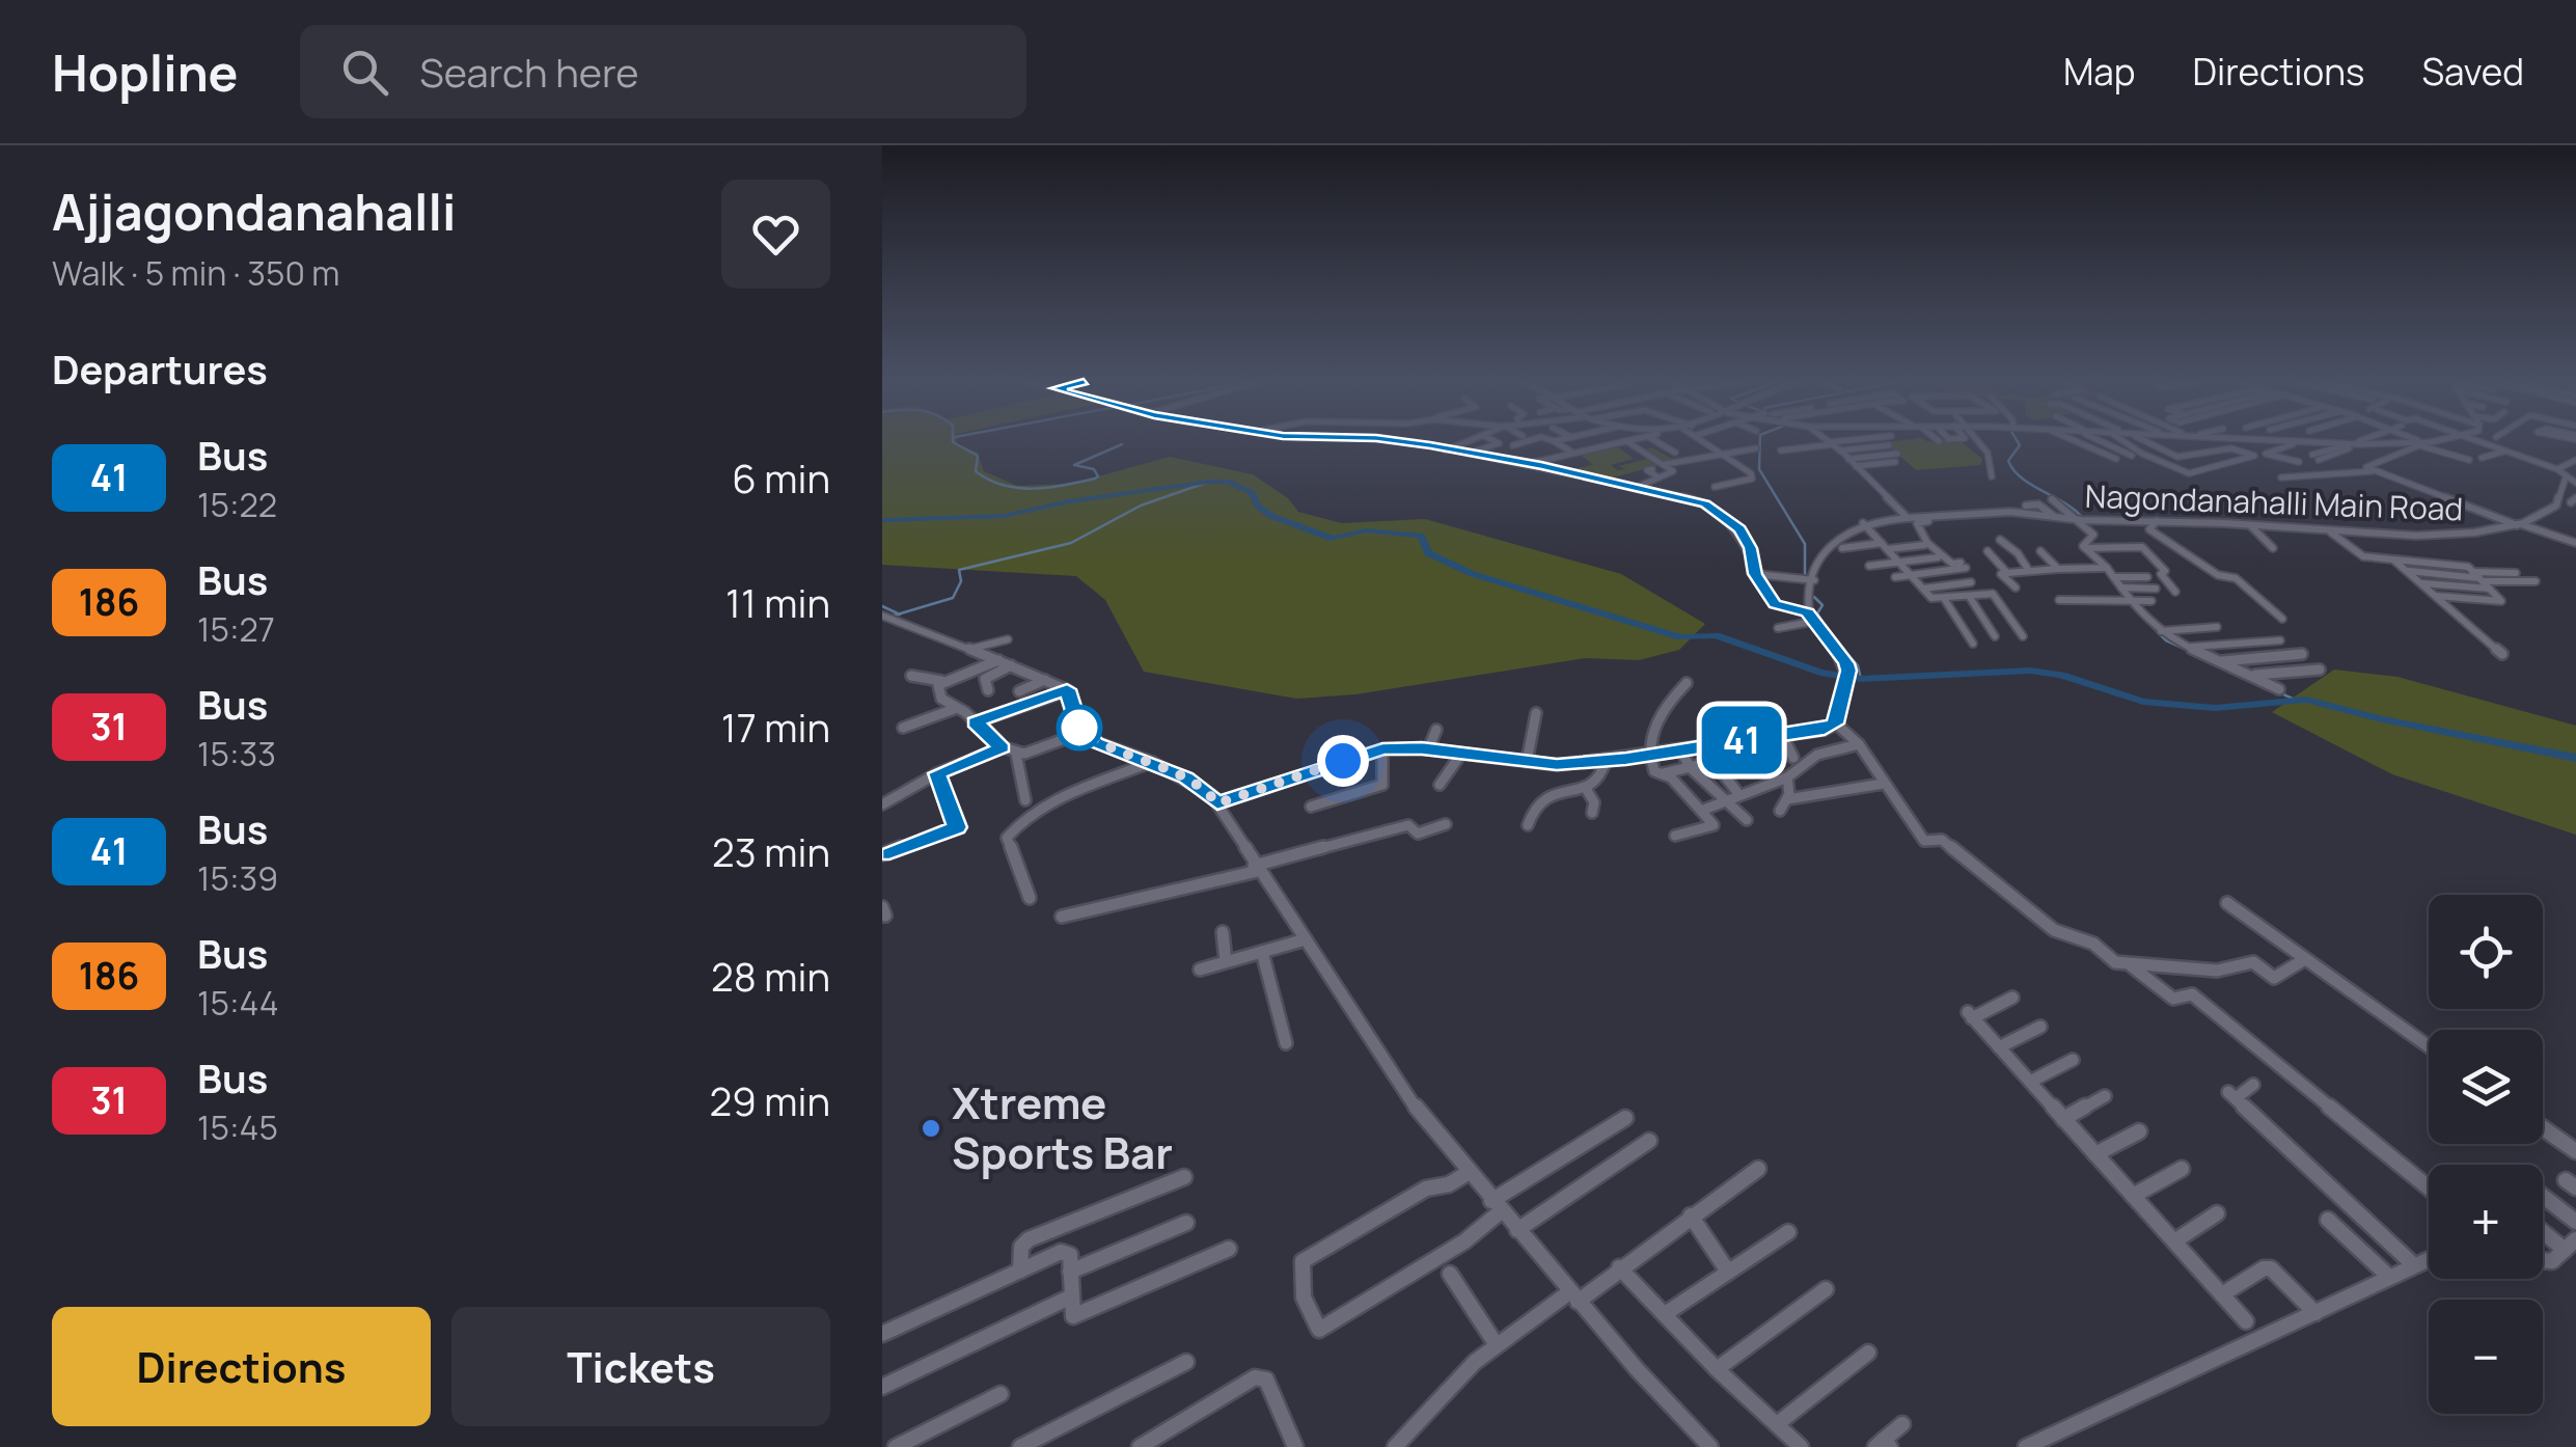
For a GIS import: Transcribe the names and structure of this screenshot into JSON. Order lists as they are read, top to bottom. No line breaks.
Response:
{"streets":{"street":["Nagondanahalli Main Road"]},"places":["Xtreme Sports Bar"],"lines":["bus line 41"],"page":{"header":"Hopline","search":"Search here","nav":["Map","Directions","Saved"],"heading":[["Ajjagondanahalli","Walk · 5 min · 350 m"],"Departures"],"on_map":"41","list":[{"mark":"41","name":"Bus","note":"15:22","value":"6 min"},{"mark":"186","name":"Bus","note":"15:27","value":"11 min"},{"mark":"31","name":"Bus","note":"15:33","value":"17 min"},{"mark":"41","name":"Bus","note":"15:39","value":"23 min"},{"mark":"186","name":"Bus","note":"15:44","value":"28 min"},{"mark":"31","name":"Bus","note":"15:45","value":"29 min"}],"map_buttons":["+","−"],"buttons":["Directions","Tickets"]}}
